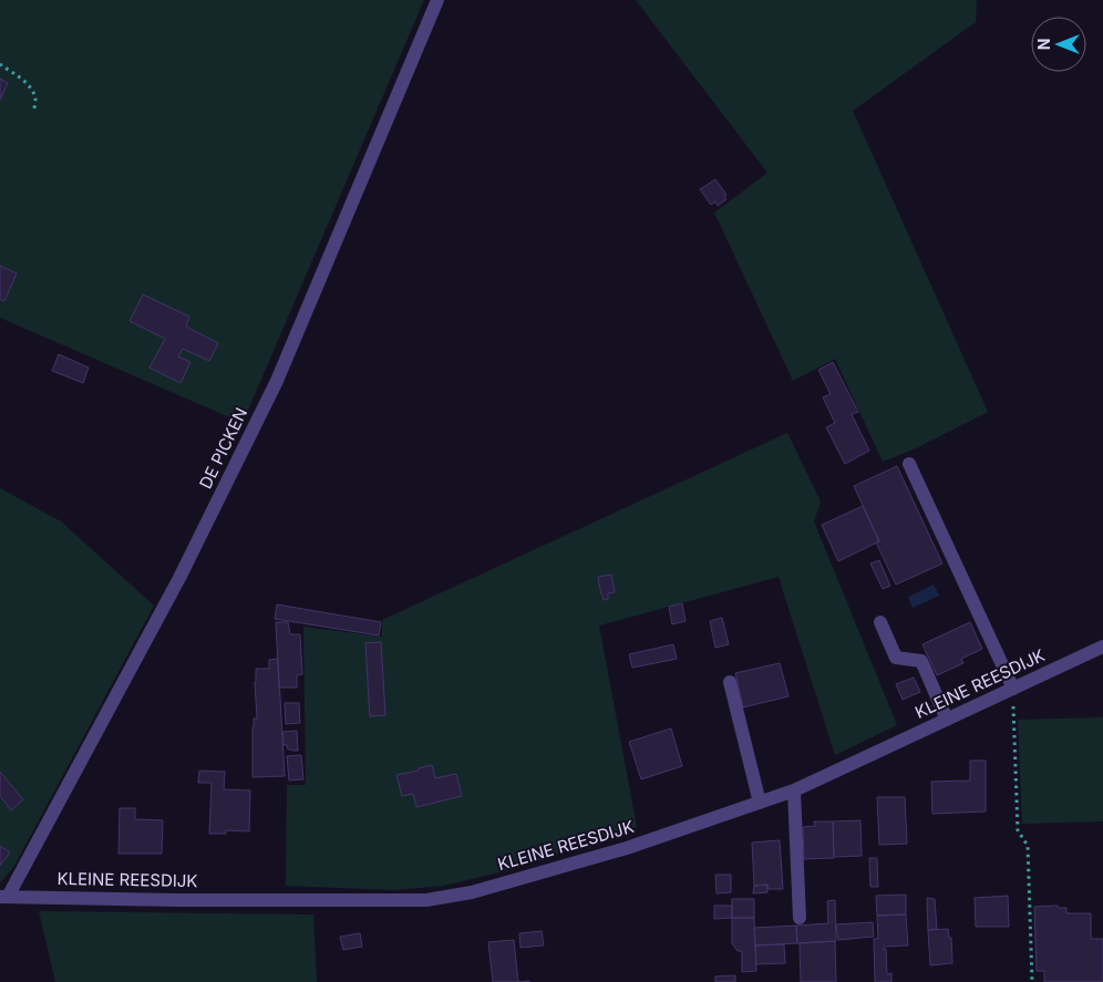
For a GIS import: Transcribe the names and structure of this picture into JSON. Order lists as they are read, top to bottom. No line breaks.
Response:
{"streets":{"street":["DE PICKEN","KLEINE REESDIJK"]},"crossings":[["DE PICKEN","KLEINE REESDIJK"]],"north":"left"}
